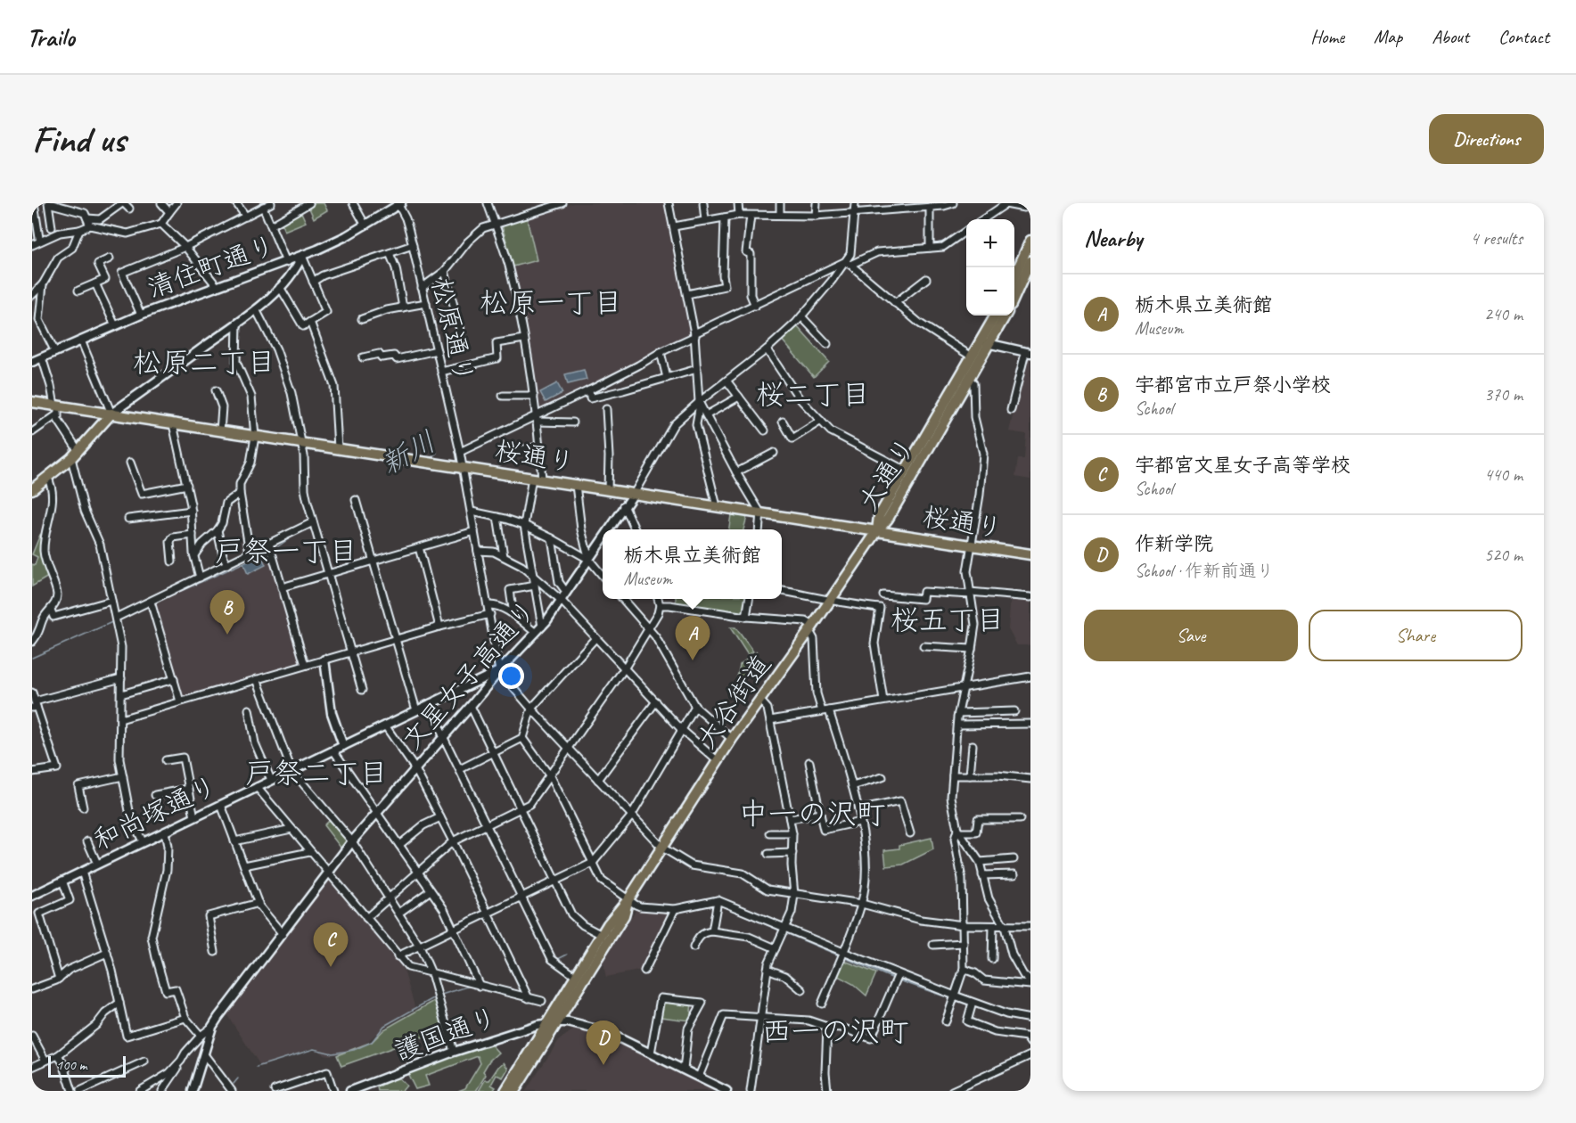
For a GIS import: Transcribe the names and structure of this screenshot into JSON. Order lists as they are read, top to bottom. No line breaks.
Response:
{"streets":{"main road":["桜通り","大通り","大谷街道"],"street":["清住町通り","松原通り","文星女子高通り","和尚塚通り","護国通り"]},"crossings":[["清住町通り","松原通り"],["松原通り","桜通り"],["松原通り","文星女子高通り"],["松原通り","和尚塚通り"],["桜通り","大通り"],["桜通り","文星女子高通り"],["桜通り","大谷街道"],["大通り","大谷街道"],["文星女子高通り","和尚塚通り"],["大谷街道","護国通り"]],"districts":["松原一丁目","松原二丁目","桜二丁目","戸祭一丁目","桜五丁目","戸祭二丁目","中一の沢町","西一の沢町"],"water":["新川"],"scale_bar":"100 m","page":{"header":"Trailo","nav":["Home","Map","About","Contact"],"buttons":["Directions",["Save","Share"]],"title":"Find us","heading":["Nearby","4 results"],"map_buttons":["+","−"],"list":[{"mark":"A","name":"栃木県立美術館","note":"Museum","value":"240 m"},{"mark":"B","name":"宇都宮市立戸祭小学校","note":"School","value":"370 m"},{"mark":"C","name":"宇都宮文星女子高等学校","note":"School","value":"440 m"},{"mark":"D","name":"作新学院","note":"School · 作新前通り","value":"520 m"}],"popup":["栃木県立美術館","Museum"],"pins":["B","A","C","D"],"scale":"100 m"}}
